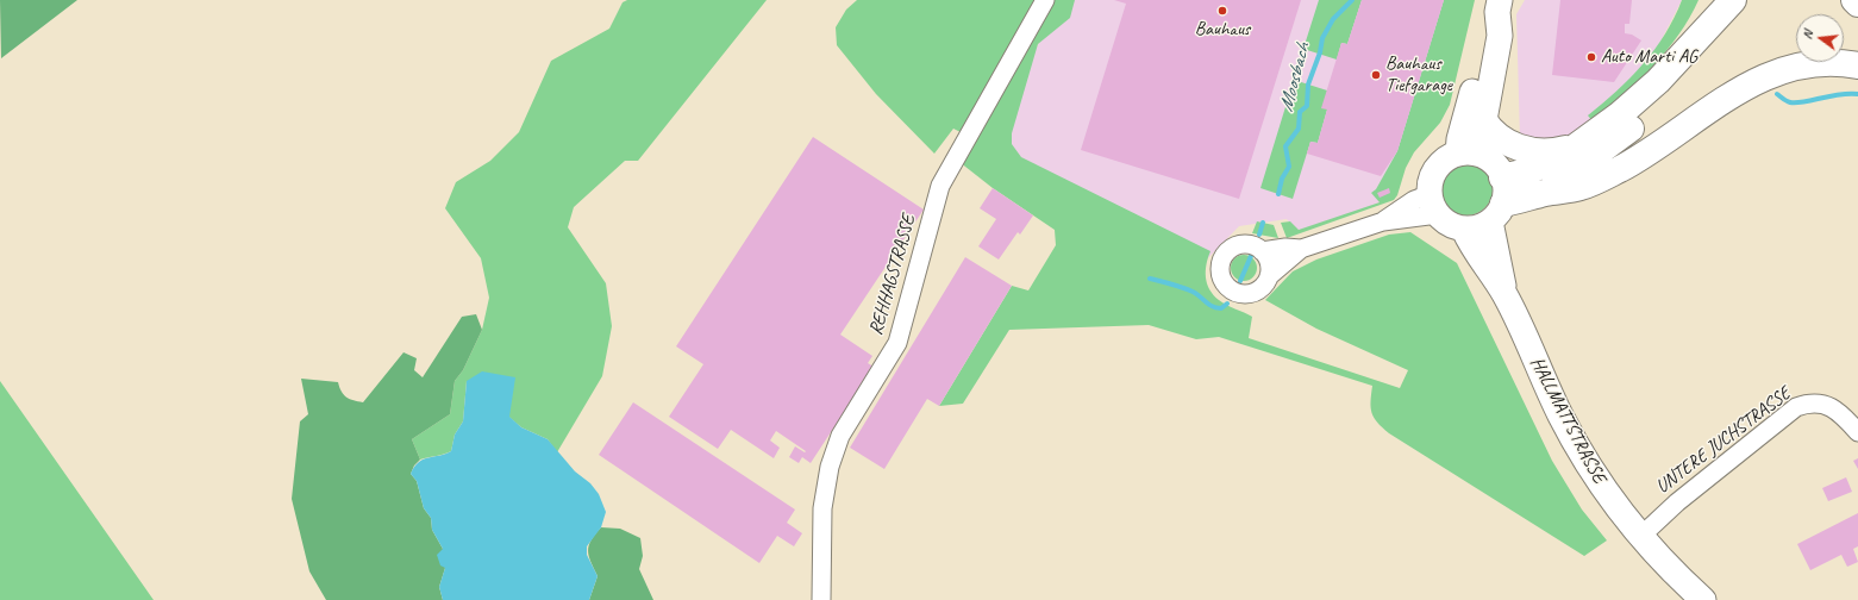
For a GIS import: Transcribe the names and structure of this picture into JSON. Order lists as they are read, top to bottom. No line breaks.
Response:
{"streets":{"main road":["HALLMATTSTRASSE"],"street":["REHHAGSTRASSE","UNTERE JUCHSTRASSE"]},"crossings":[["HALLMATTSTRASSE","UNTERE JUCHSTRASSE"]],"water":["Moosbach"],"places":["Bauhaus","Auto Marti AG","Bauhaus Tiefgarage"],"north":"left"}
